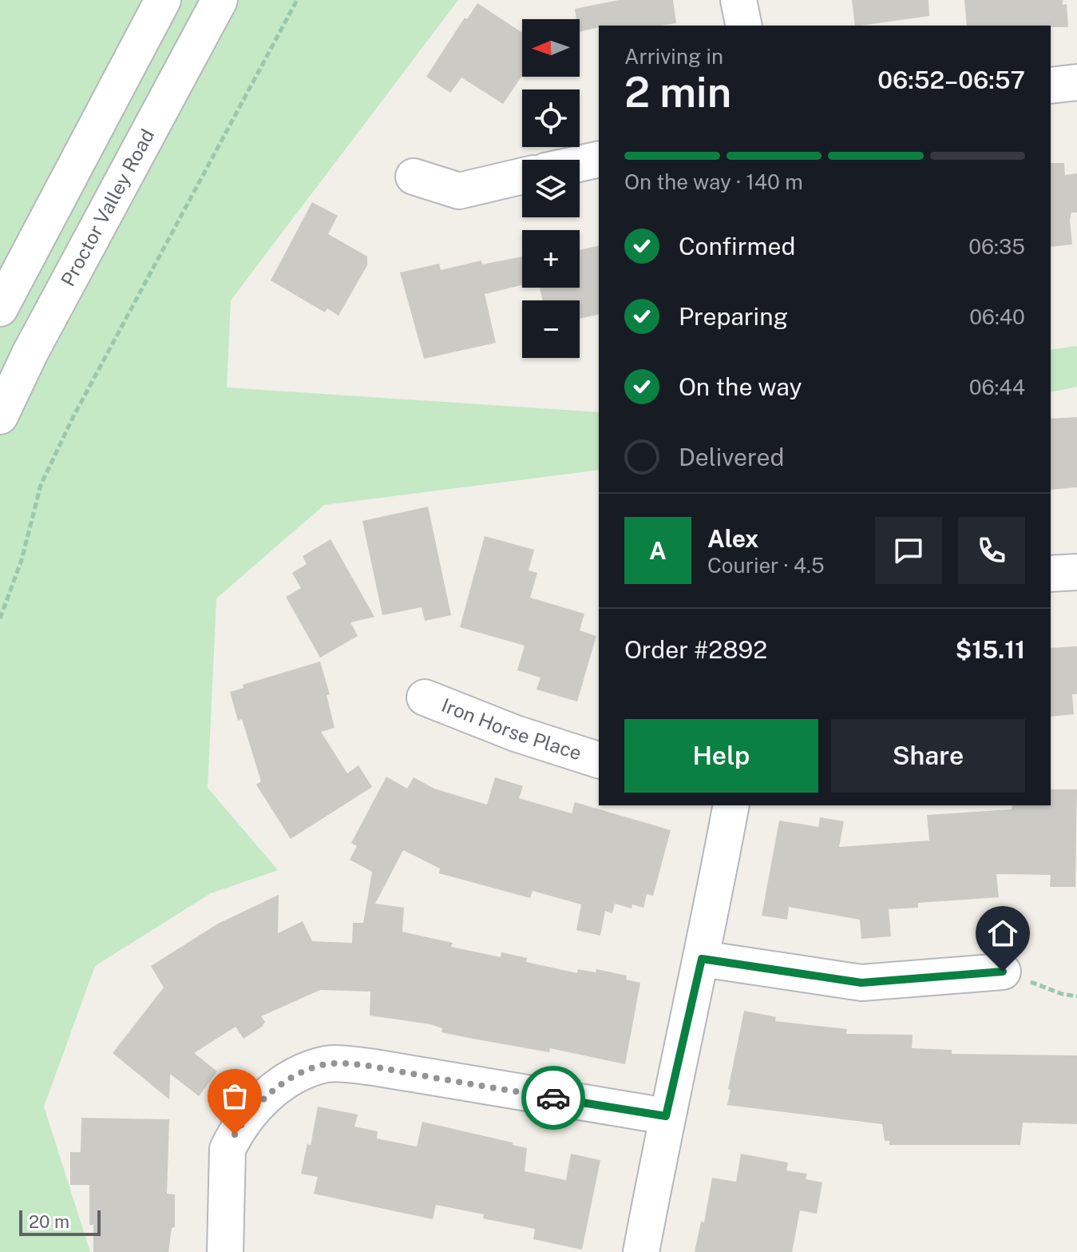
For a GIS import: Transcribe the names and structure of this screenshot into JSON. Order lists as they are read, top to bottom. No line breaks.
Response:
{"streets":{"street":["Proctor Valley Road","Iron Horse Place"]},"scale_bar":"20 m","north":"left","page":{"map_buttons":["+","−"],"heading":["2 min","Arriving in","06:52–06:57"],"panel":["Alex","Courier · 4.5","Order #2892","$15.11"],"bar":"On the way · 140 m","list":[["Confirmed","06:35"],["Preparing","06:40"],["On the way","06:44"],"Delivered"],"round":"A","buttons":["Help","Share"],"scale":"20 m"}}
